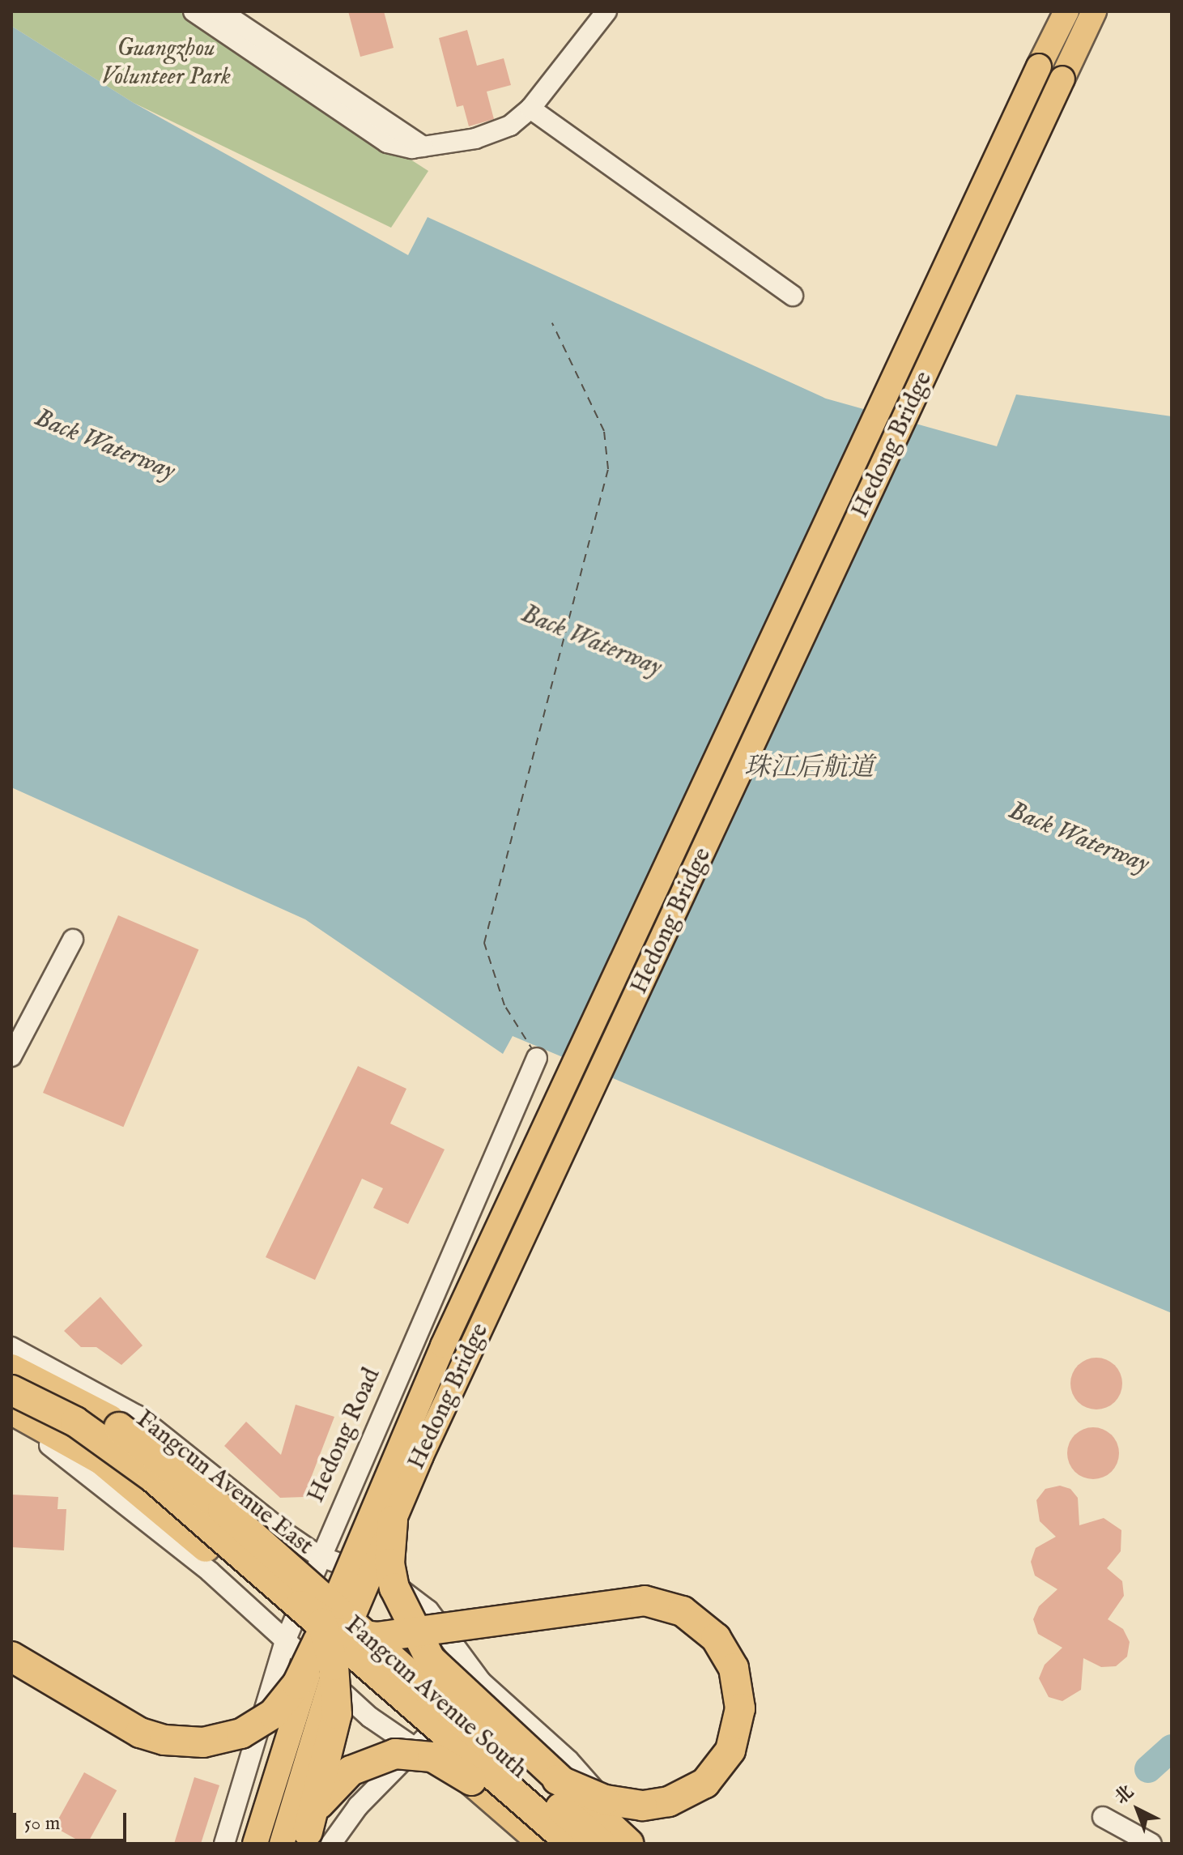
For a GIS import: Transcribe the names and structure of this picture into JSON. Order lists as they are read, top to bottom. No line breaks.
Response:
{"streets":{"highway":["Fangcun Avenue East","Fangcun Avenue South"],"main road":["Hedong Bridge"],"street":["Hedong Road"]},"crossings":[["Hedong Road","Fangcun Avenue East"],["Fangcun Avenue East","Fangcun Avenue South"]],"water":["Back Waterway","珠江后航道"],"parks":["Guangzhou Volunteer Park"],"scale_bar":"50 m","north":"top left"}
